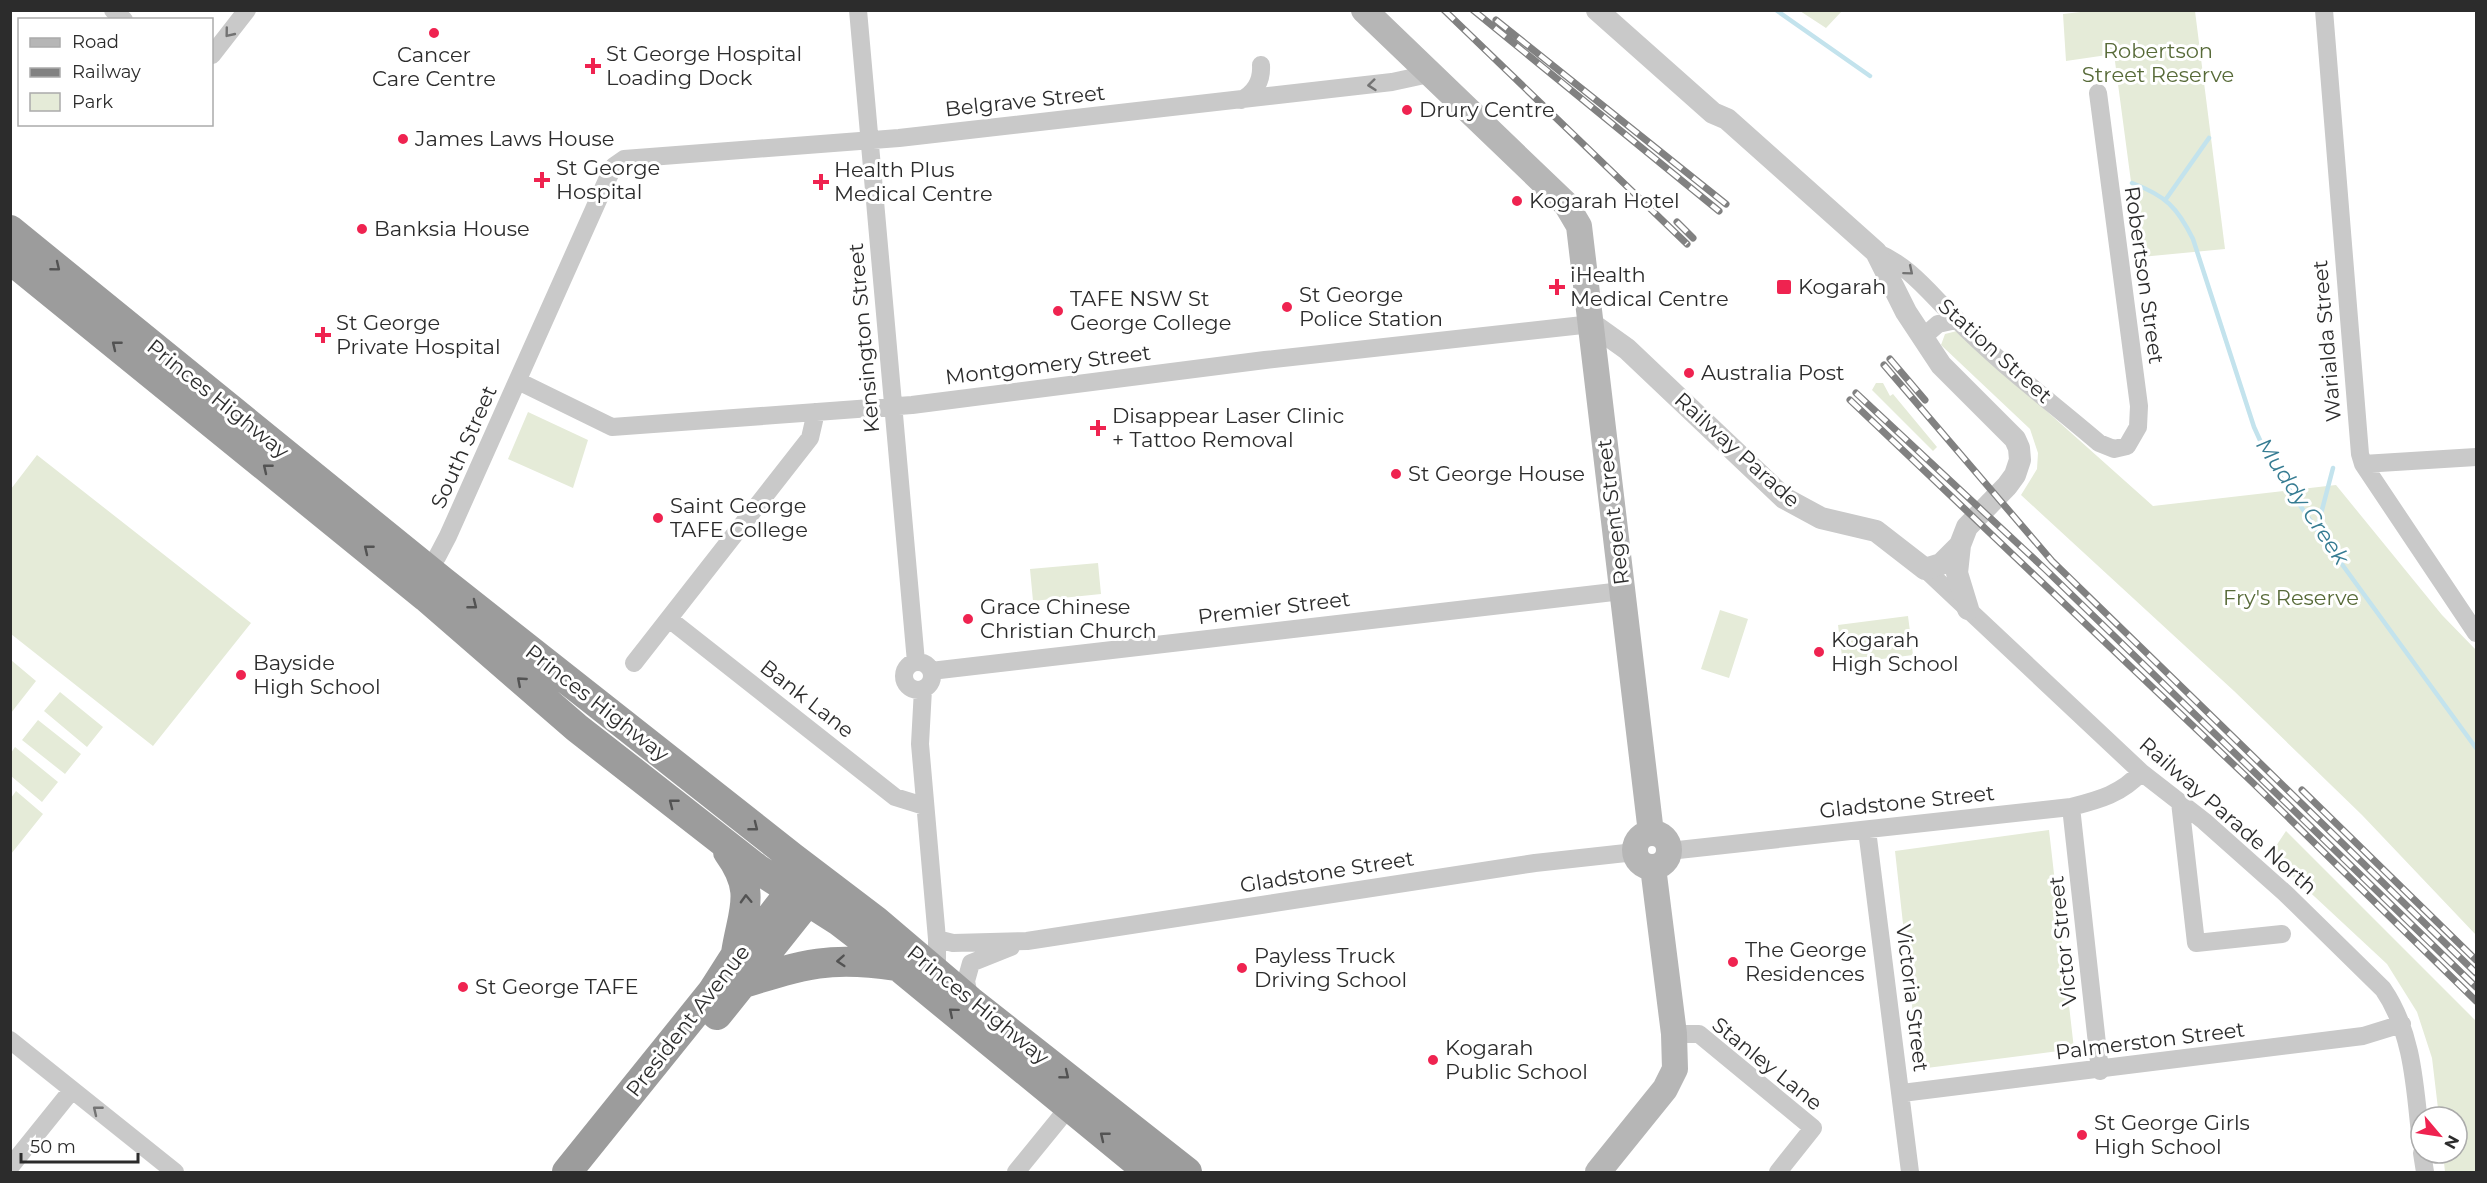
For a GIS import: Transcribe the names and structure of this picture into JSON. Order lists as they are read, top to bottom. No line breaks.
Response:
{"streets":{"highway":["Princes Highway","President Avenue"],"main road":["Regent Street"],"street":["Belgrave Street","Robertson Street","Kensington Street","Warialda Street","Station Street","Montgomery Street","South Street","Railway Parade","Premier Street","Bank Lane","Gladstone Street","Railway Parade North","Victor Street","Victoria Street","Palmerston Street","Stanley Lane"]},"crossings":[["Belgrave Street","Kensington Street"],["Belgrave Street","South Street"],["Belgrave Street","Regent Street"],["Robertson Street","Station Street"],["Kensington Street","Montgomery Street"],["Kensington Street","Premier Street"],["Station Street","Railway Parade"],["Station Street","Railway Parade North"],["Montgomery Street","South Street"],["Montgomery Street","Railway Parade"],["Montgomery Street","Regent Street"],["Princes Highway","South Street"],["Princes Highway","Gladstone Street"],["Princes Highway","President Avenue"],["Railway Parade","Regent Street"],["Railway Parade","Railway Parade North"],["Regent Street","Premier Street"],["Regent Street","Gladstone Street"],["Regent Street","Stanley Lane"],["Gladstone Street","Railway Parade North"],["Gladstone Street","Victor Street"],["Gladstone Street","Victoria Street"],["Railway Parade North","Palmerston Street"],["Victor Street","Palmerston Street"],["Victoria Street","Palmerston Street"]],"water":["Muddy Creek"],"parks":["Robertson Street Reserve","Fry's Reserve"],"places":{"other":["Cancer Care Centre","Drury Centre","James Laws House","Kogarah Hotel","Banksia House","St George Police Station","TAFE NSW St George College","Australia Post","St George House","Saint George TAFE College","Grace Chinese Christian Church","Kogarah High School","Bayside High School","The George Residences","Payless Truck Driving School","St George TAFE","Kogarah Public School","St George Girls High School"],"health":["St George Hospital Loading Dock","St George Hospital","Health Plus Medical Centre","iHealth Medical Centre","St George Private Hospital","Disappear Laser Clinic + Tattoo Removal"],"transit":["Kogarah"]},"legend":["Road","Railway","Park"],"scale_bar":"50 m","north":"bottom right"}
